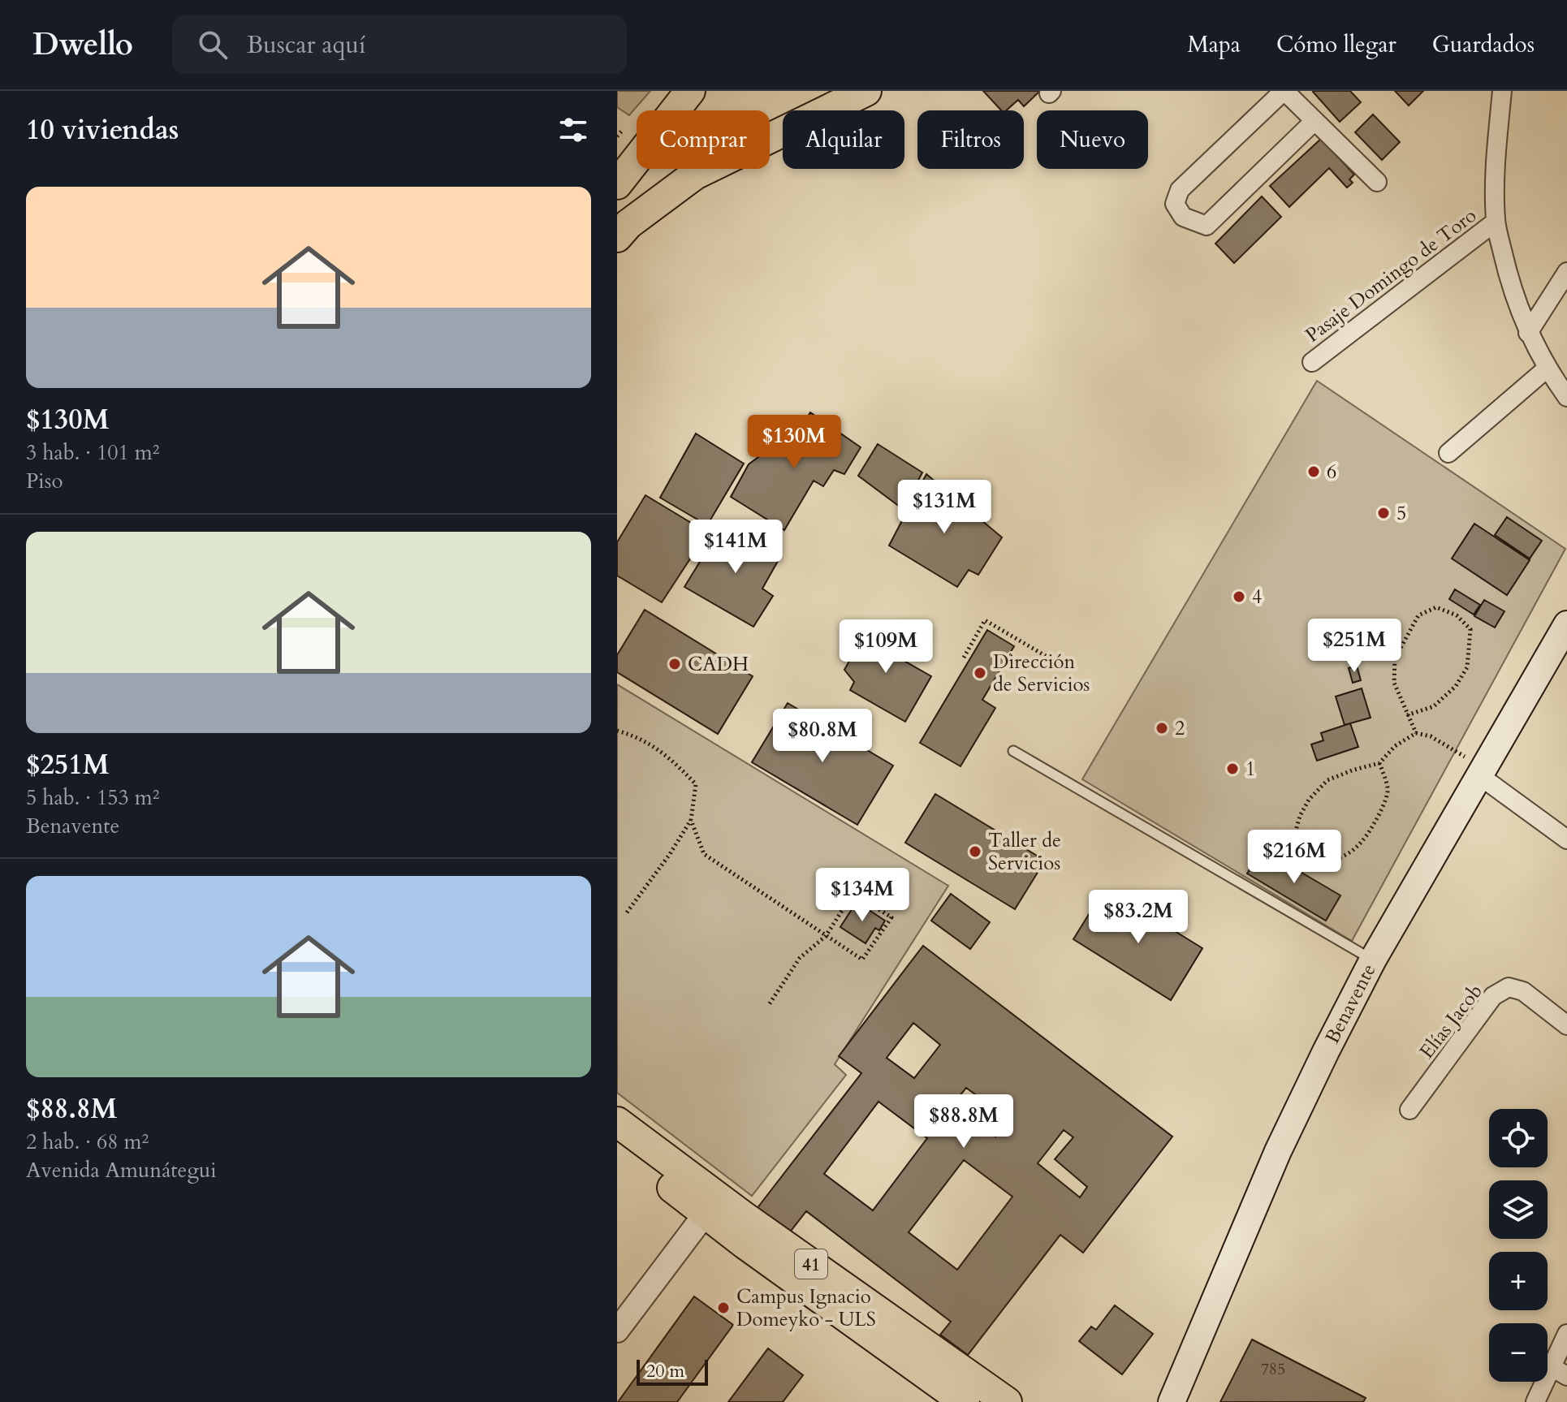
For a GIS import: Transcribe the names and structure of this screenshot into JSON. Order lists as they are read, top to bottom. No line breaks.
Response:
{"streets":{"main road":["Benavente","41"],"street":["Pasaje Domingo de Toro","Elías Jacob"]},"places":["6","5","4","CADH","Dirección de Servicios","2","1","Taller de Servicios","Campus Ignacio Domeyko - ULS"],"house_numbers":["785"],"scale_bar":"20 m","page":{"header":"Dwello","search":"Buscar aquí","nav":["Mapa","Cómo llegar","Guardados"],"heading":"10 viviendas","chip":["Comprar","Alquilar","Filtros","Nuevo"],"list":[{"name":"$130M","note":"3 hab. · 101 m² · Piso"},{"name":"$251M","note":"5 hab. · 153 m² · Benavente"},{"name":"$88.8M","note":"2 hab. · 68 m² · Avenida Amunátegui"}],"price":["$130M","$131M","$141M","$251M","$109M","$80.8M","$216M","$134M","$83.2M","$88.8M"],"map_buttons":["+","−"],"scale":"20 m"}}
